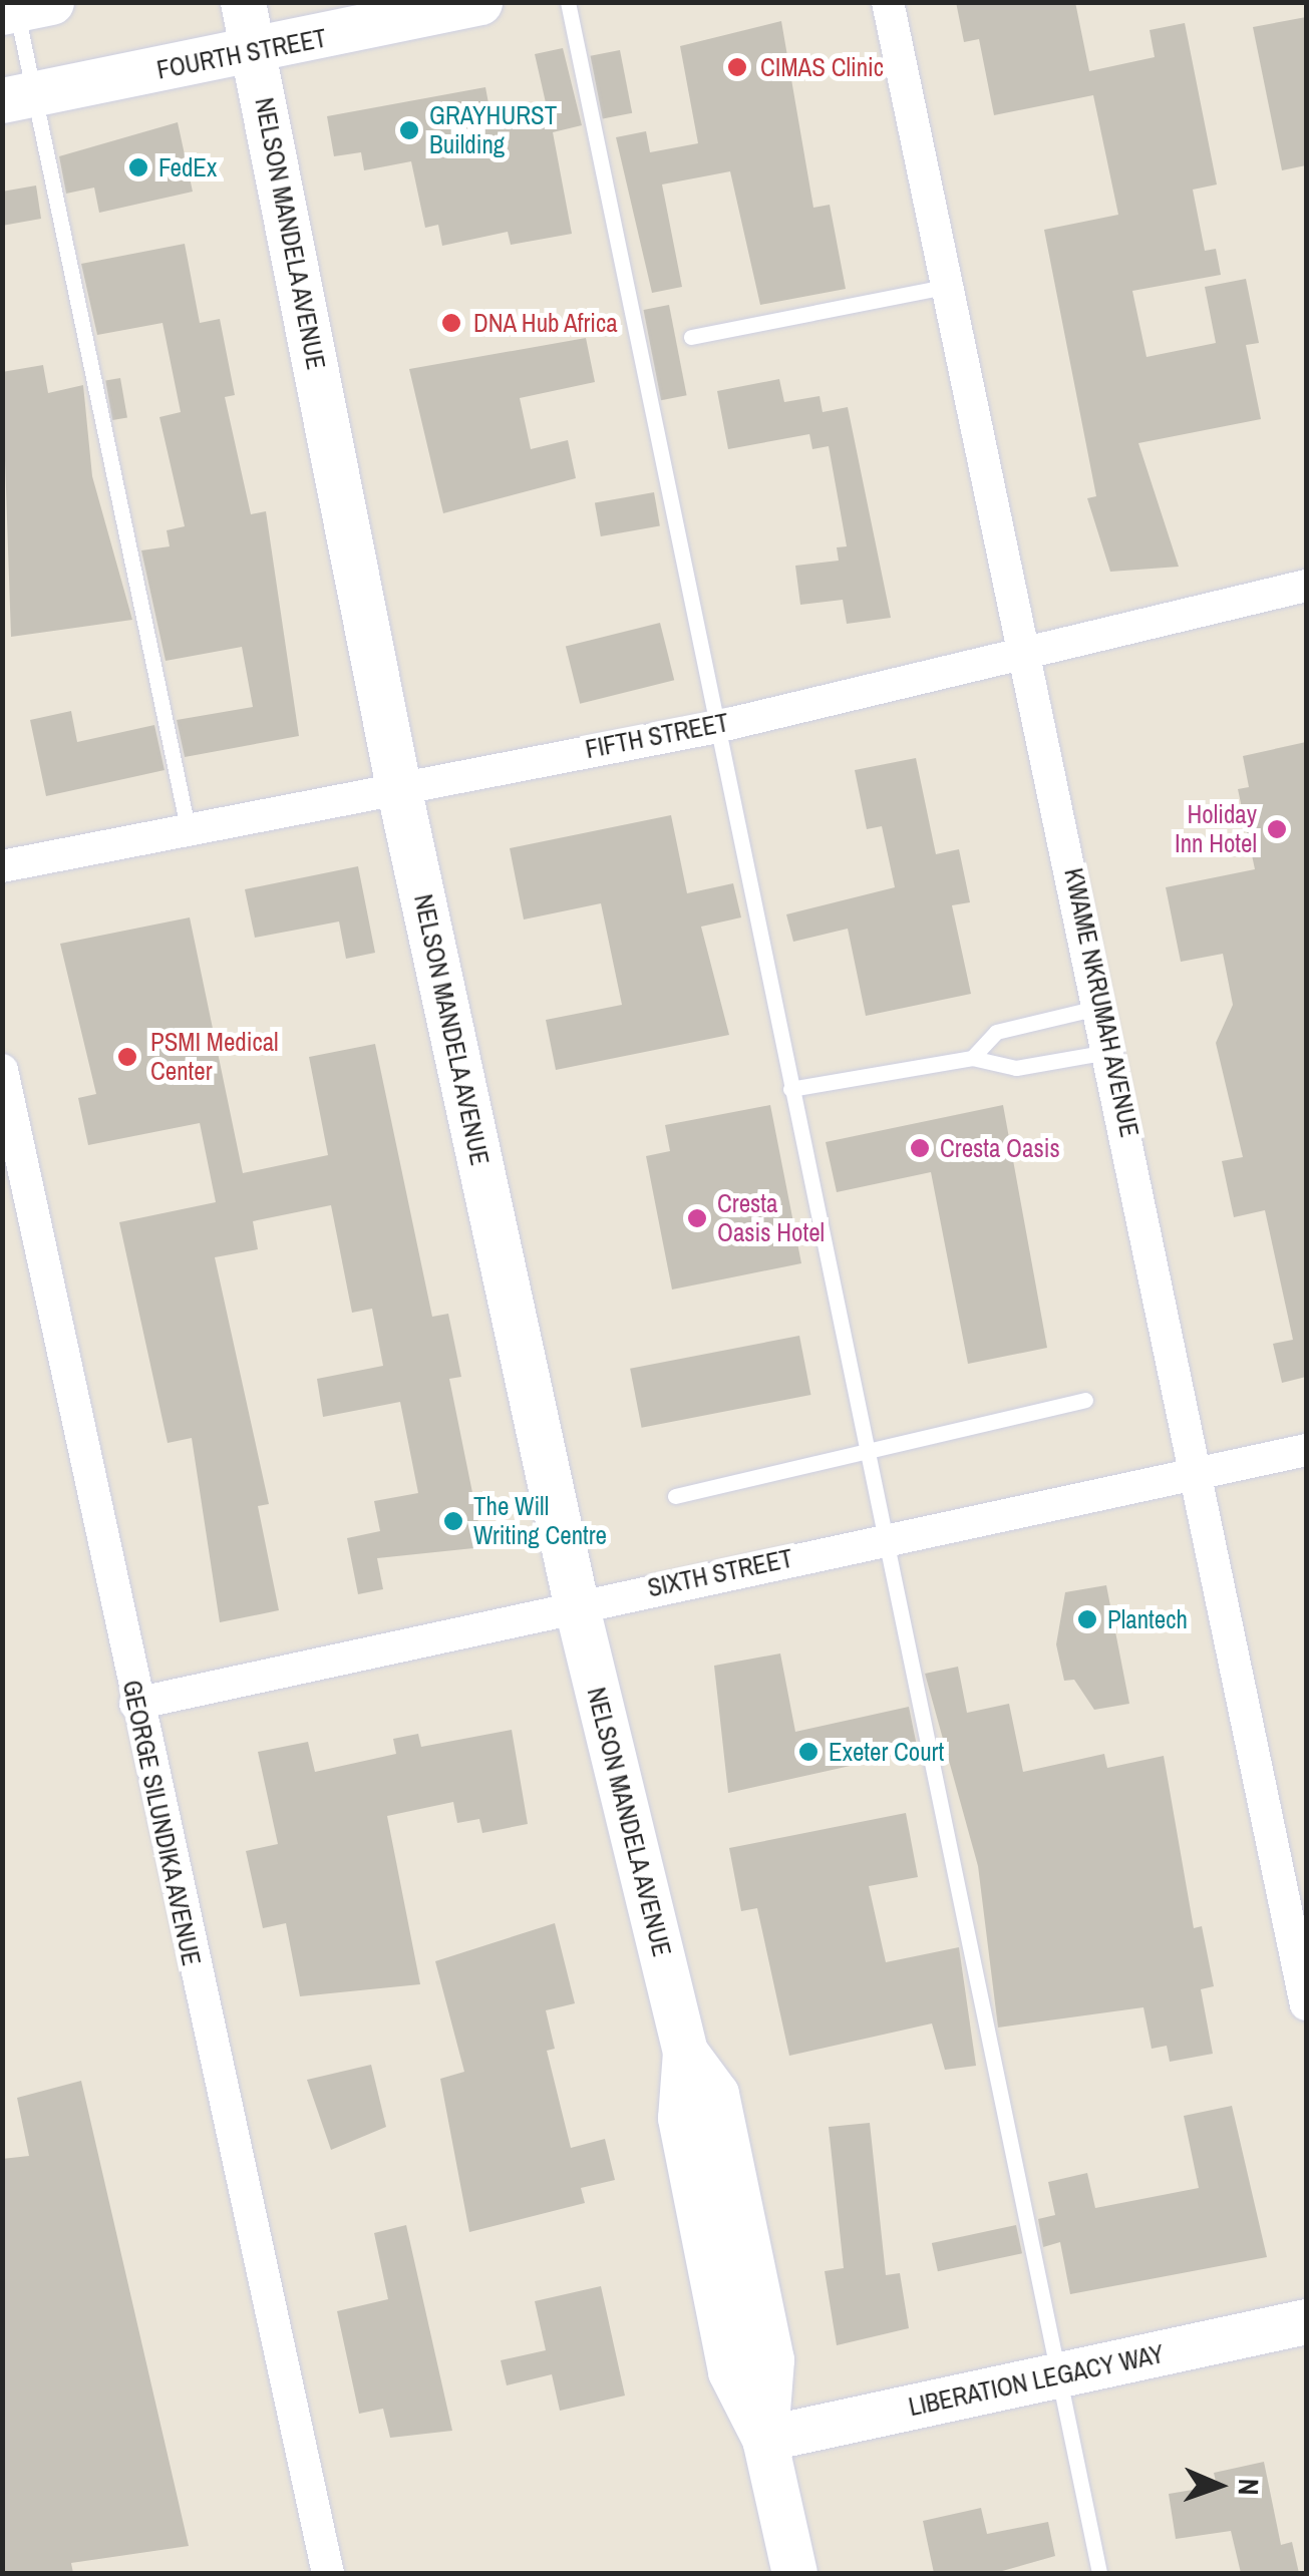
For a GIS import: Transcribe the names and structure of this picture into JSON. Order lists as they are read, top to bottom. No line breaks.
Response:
{"streets":{"main road":["FOURTH STREET","NELSON MANDELA AVENUE","LIBERATION LEGACY WAY"],"street":["FIFTH STREET","KWAME NKRUMAH AVENUE","SIXTH STREET","GEORGE SILUNDIKA AVENUE"]},"crossings":[["FOURTH STREET","NELSON MANDELA AVENUE"],["NELSON MANDELA AVENUE","FIFTH STREET"],["NELSON MANDELA AVENUE","SIXTH STREET"],["NELSON MANDELA AVENUE","LIBERATION LEGACY WAY"],["FIFTH STREET","KWAME NKRUMAH AVENUE"],["KWAME NKRUMAH AVENUE","SIXTH STREET"],["SIXTH STREET","GEORGE SILUNDIKA AVENUE"]],"places":["CIMAS Clinic","GRAYHURST Building","FedEx","DNA Hub Africa","Holiday Inn Hotel","PSMI Medical Center","Cresta Oasis","Cresta Oasis Hotel","The Will Writing Centre","Plantech","Exeter Court"],"north":"right"}
